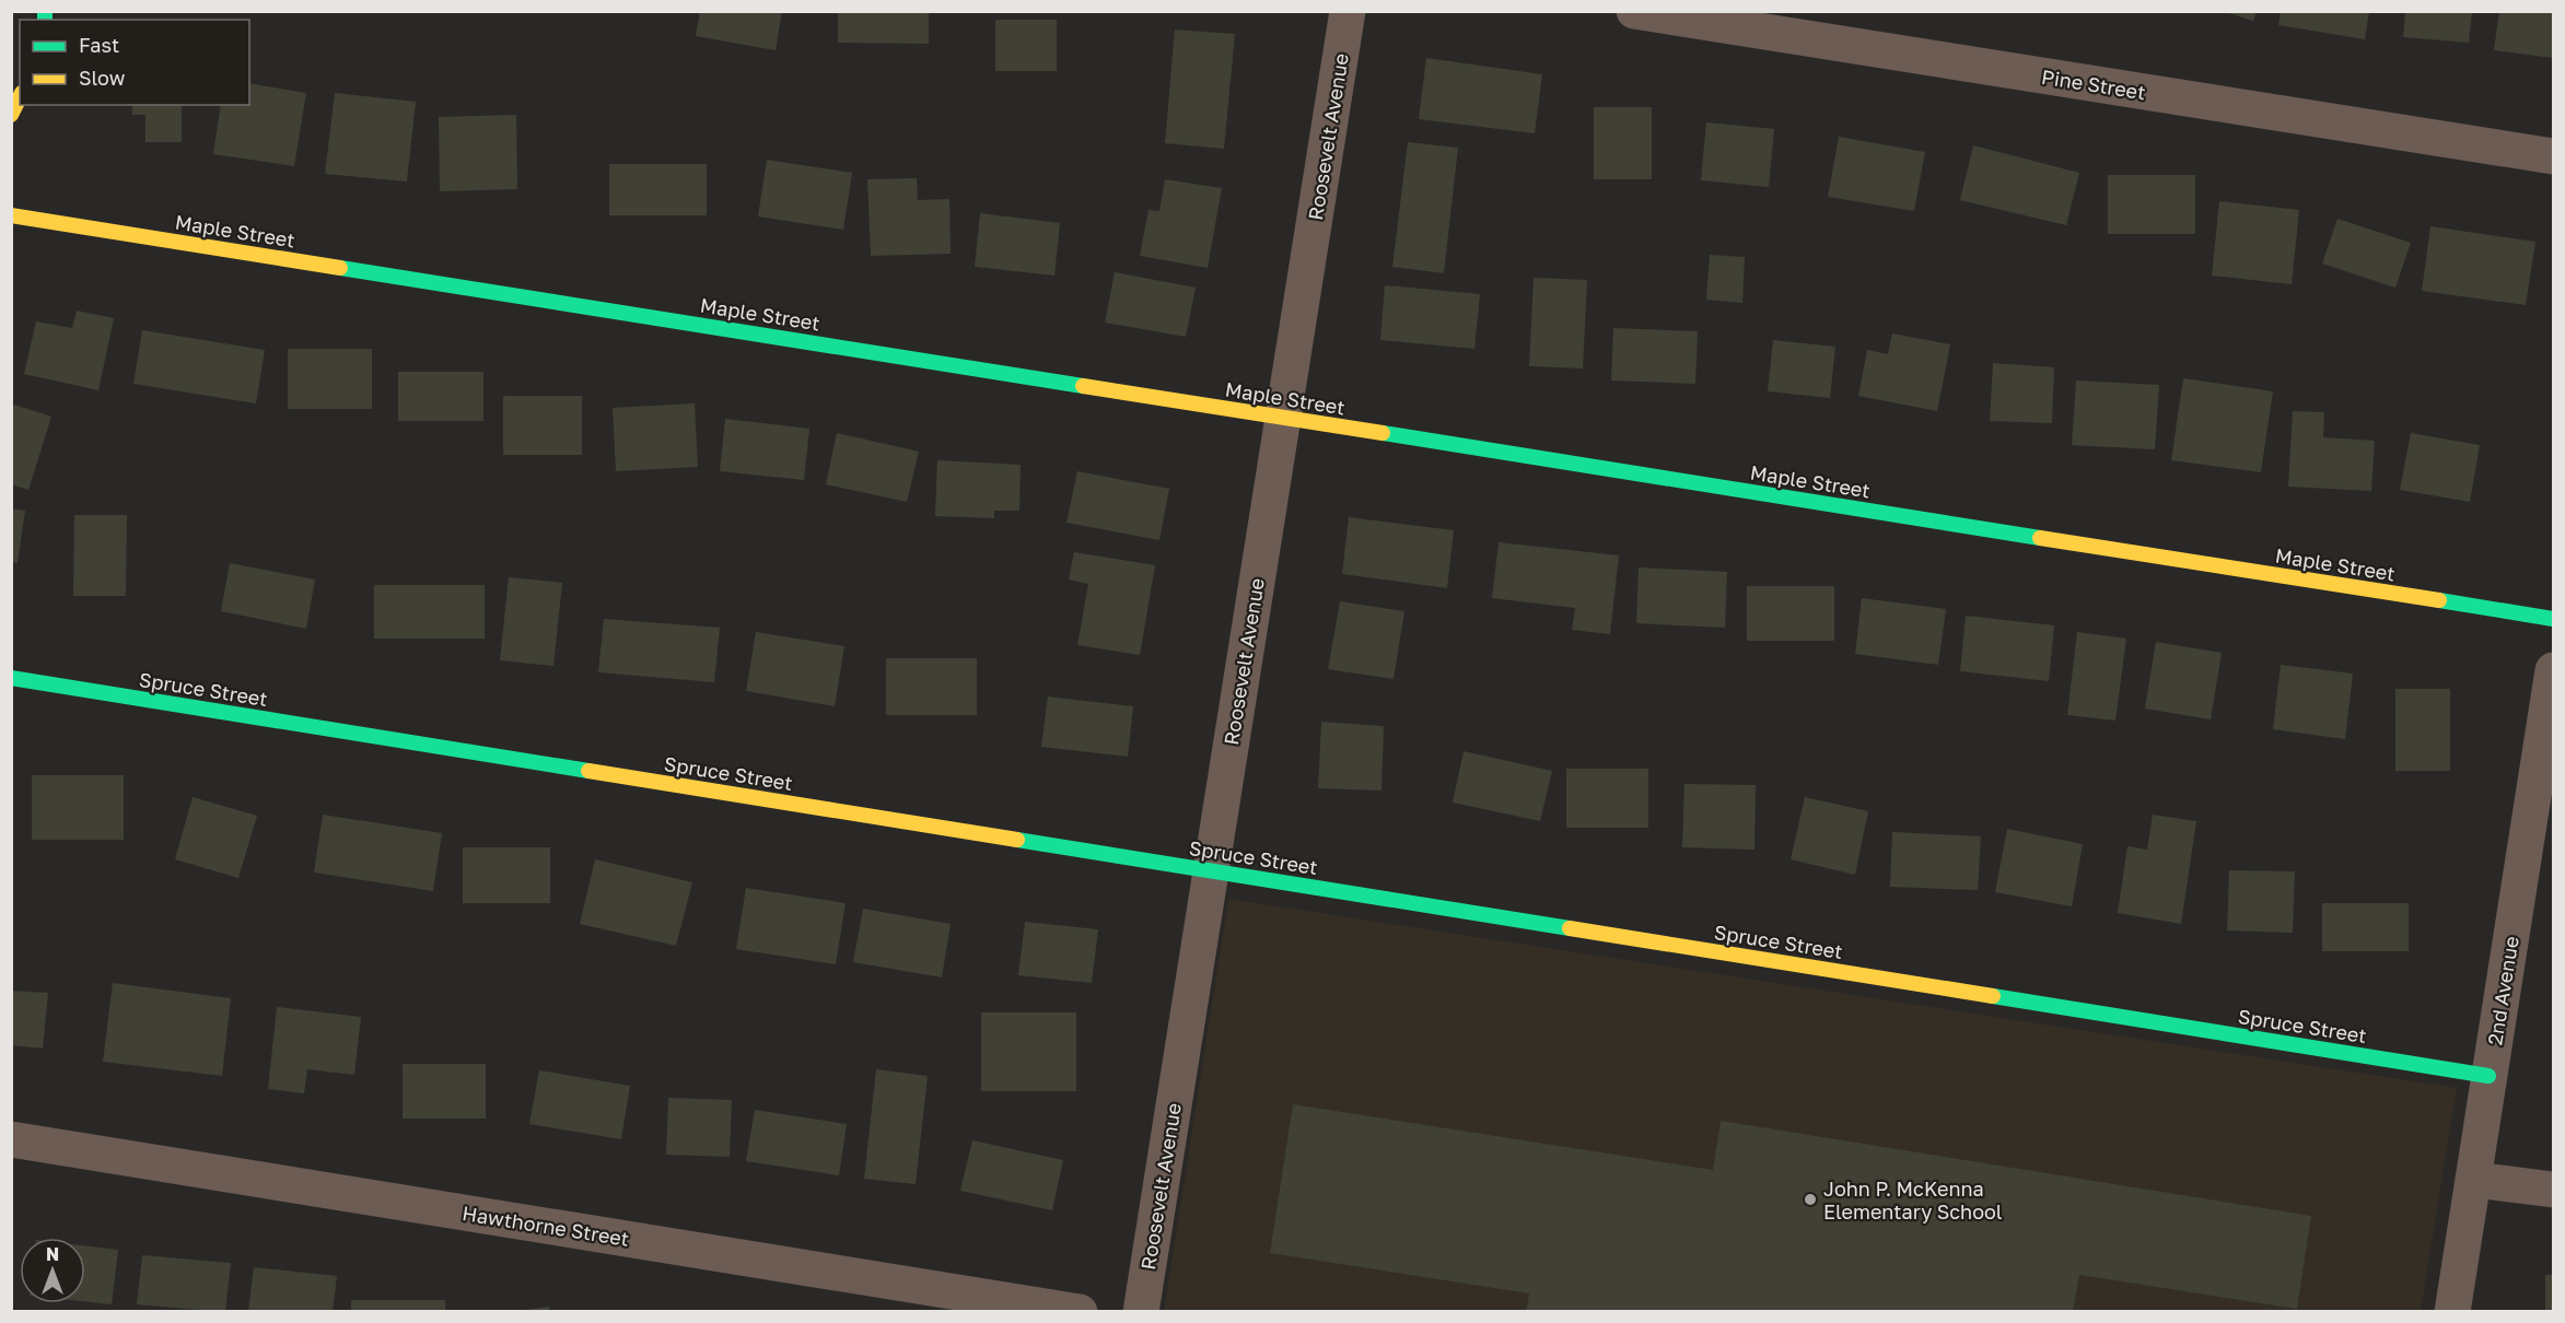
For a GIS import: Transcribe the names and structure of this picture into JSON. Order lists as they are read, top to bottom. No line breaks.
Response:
{"streets":{"street":["Pine Street","Roosevelt Avenue","Maple Street","Spruce Street","2nd Avenue","Hawthorne Street"]},"crossings":[["Roosevelt Avenue","Maple Street"],["Roosevelt Avenue","Spruce Street"],["Spruce Street","2nd Avenue"]],"places":["John P. McKenna Elementary School"],"legend":["Fast","Slow"],"north":"top"}
